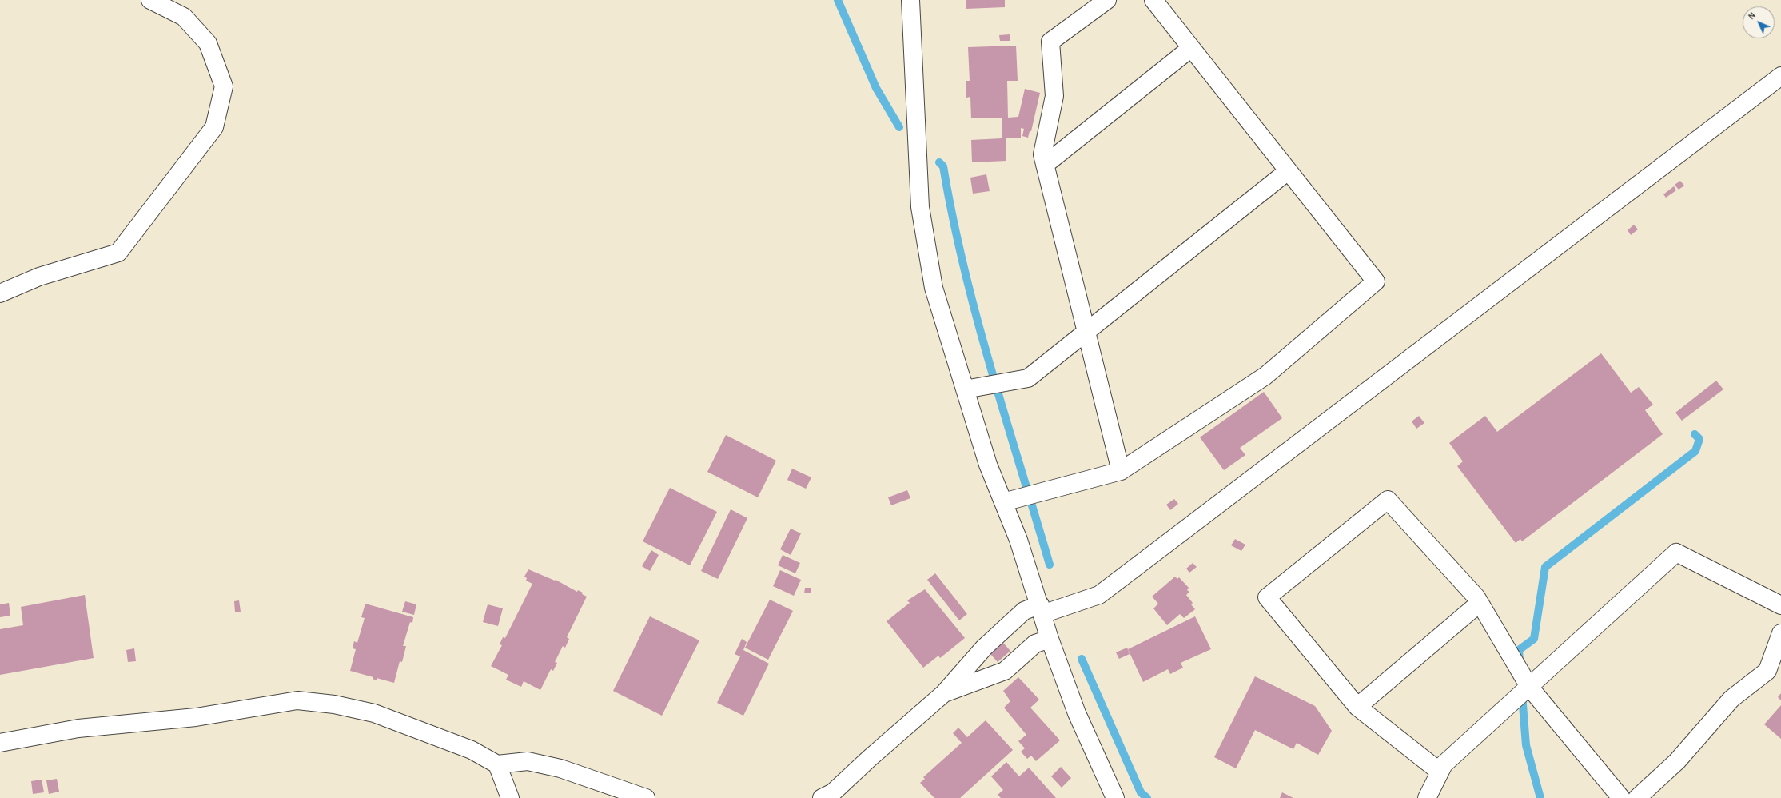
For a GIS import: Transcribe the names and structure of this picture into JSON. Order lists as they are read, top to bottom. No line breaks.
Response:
{"north":"top left"}
